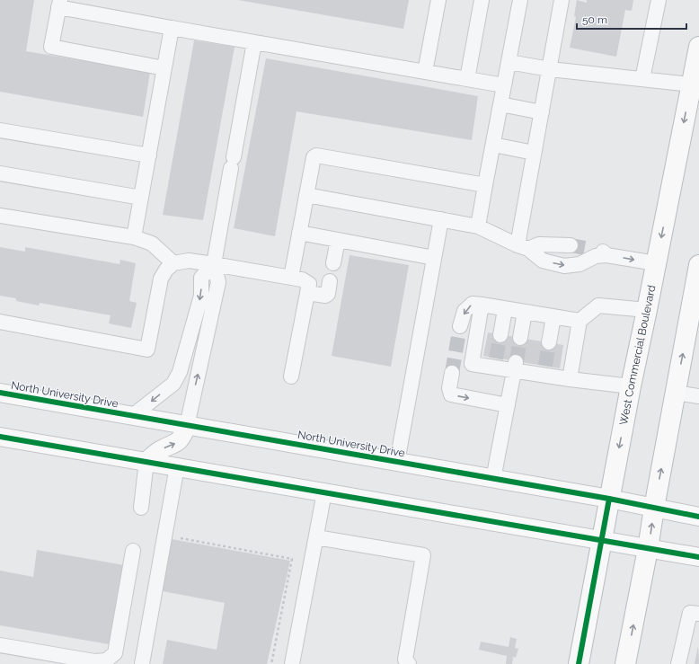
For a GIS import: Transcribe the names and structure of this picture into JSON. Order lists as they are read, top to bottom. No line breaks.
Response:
{"streets":{"highway":["West Commercial Boulevard"],"main road":["North University Drive"]},"crossings":[["West Commercial Boulevard","North University Drive"]],"scale_bar":"50 m"}
